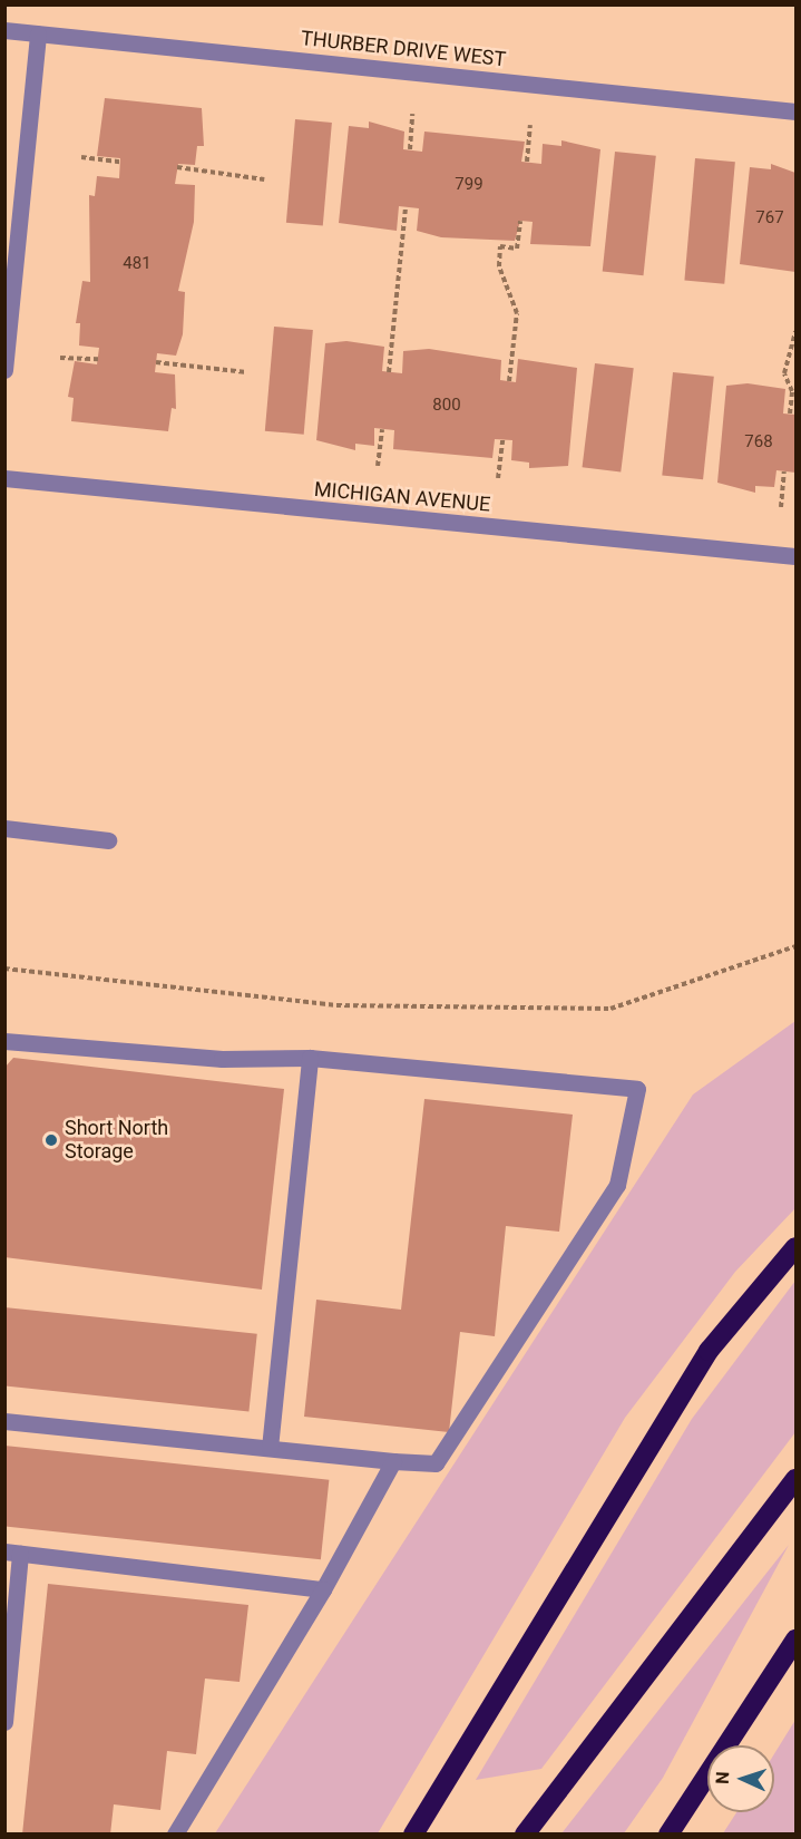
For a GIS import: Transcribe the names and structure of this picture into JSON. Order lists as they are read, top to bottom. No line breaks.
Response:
{"streets":{"street":["THURBER DRIVE WEST","MICHIGAN AVENUE"]},"places":["Short North Storage"],"house_numbers":["799","767","481","800","768"],"north":"left"}
